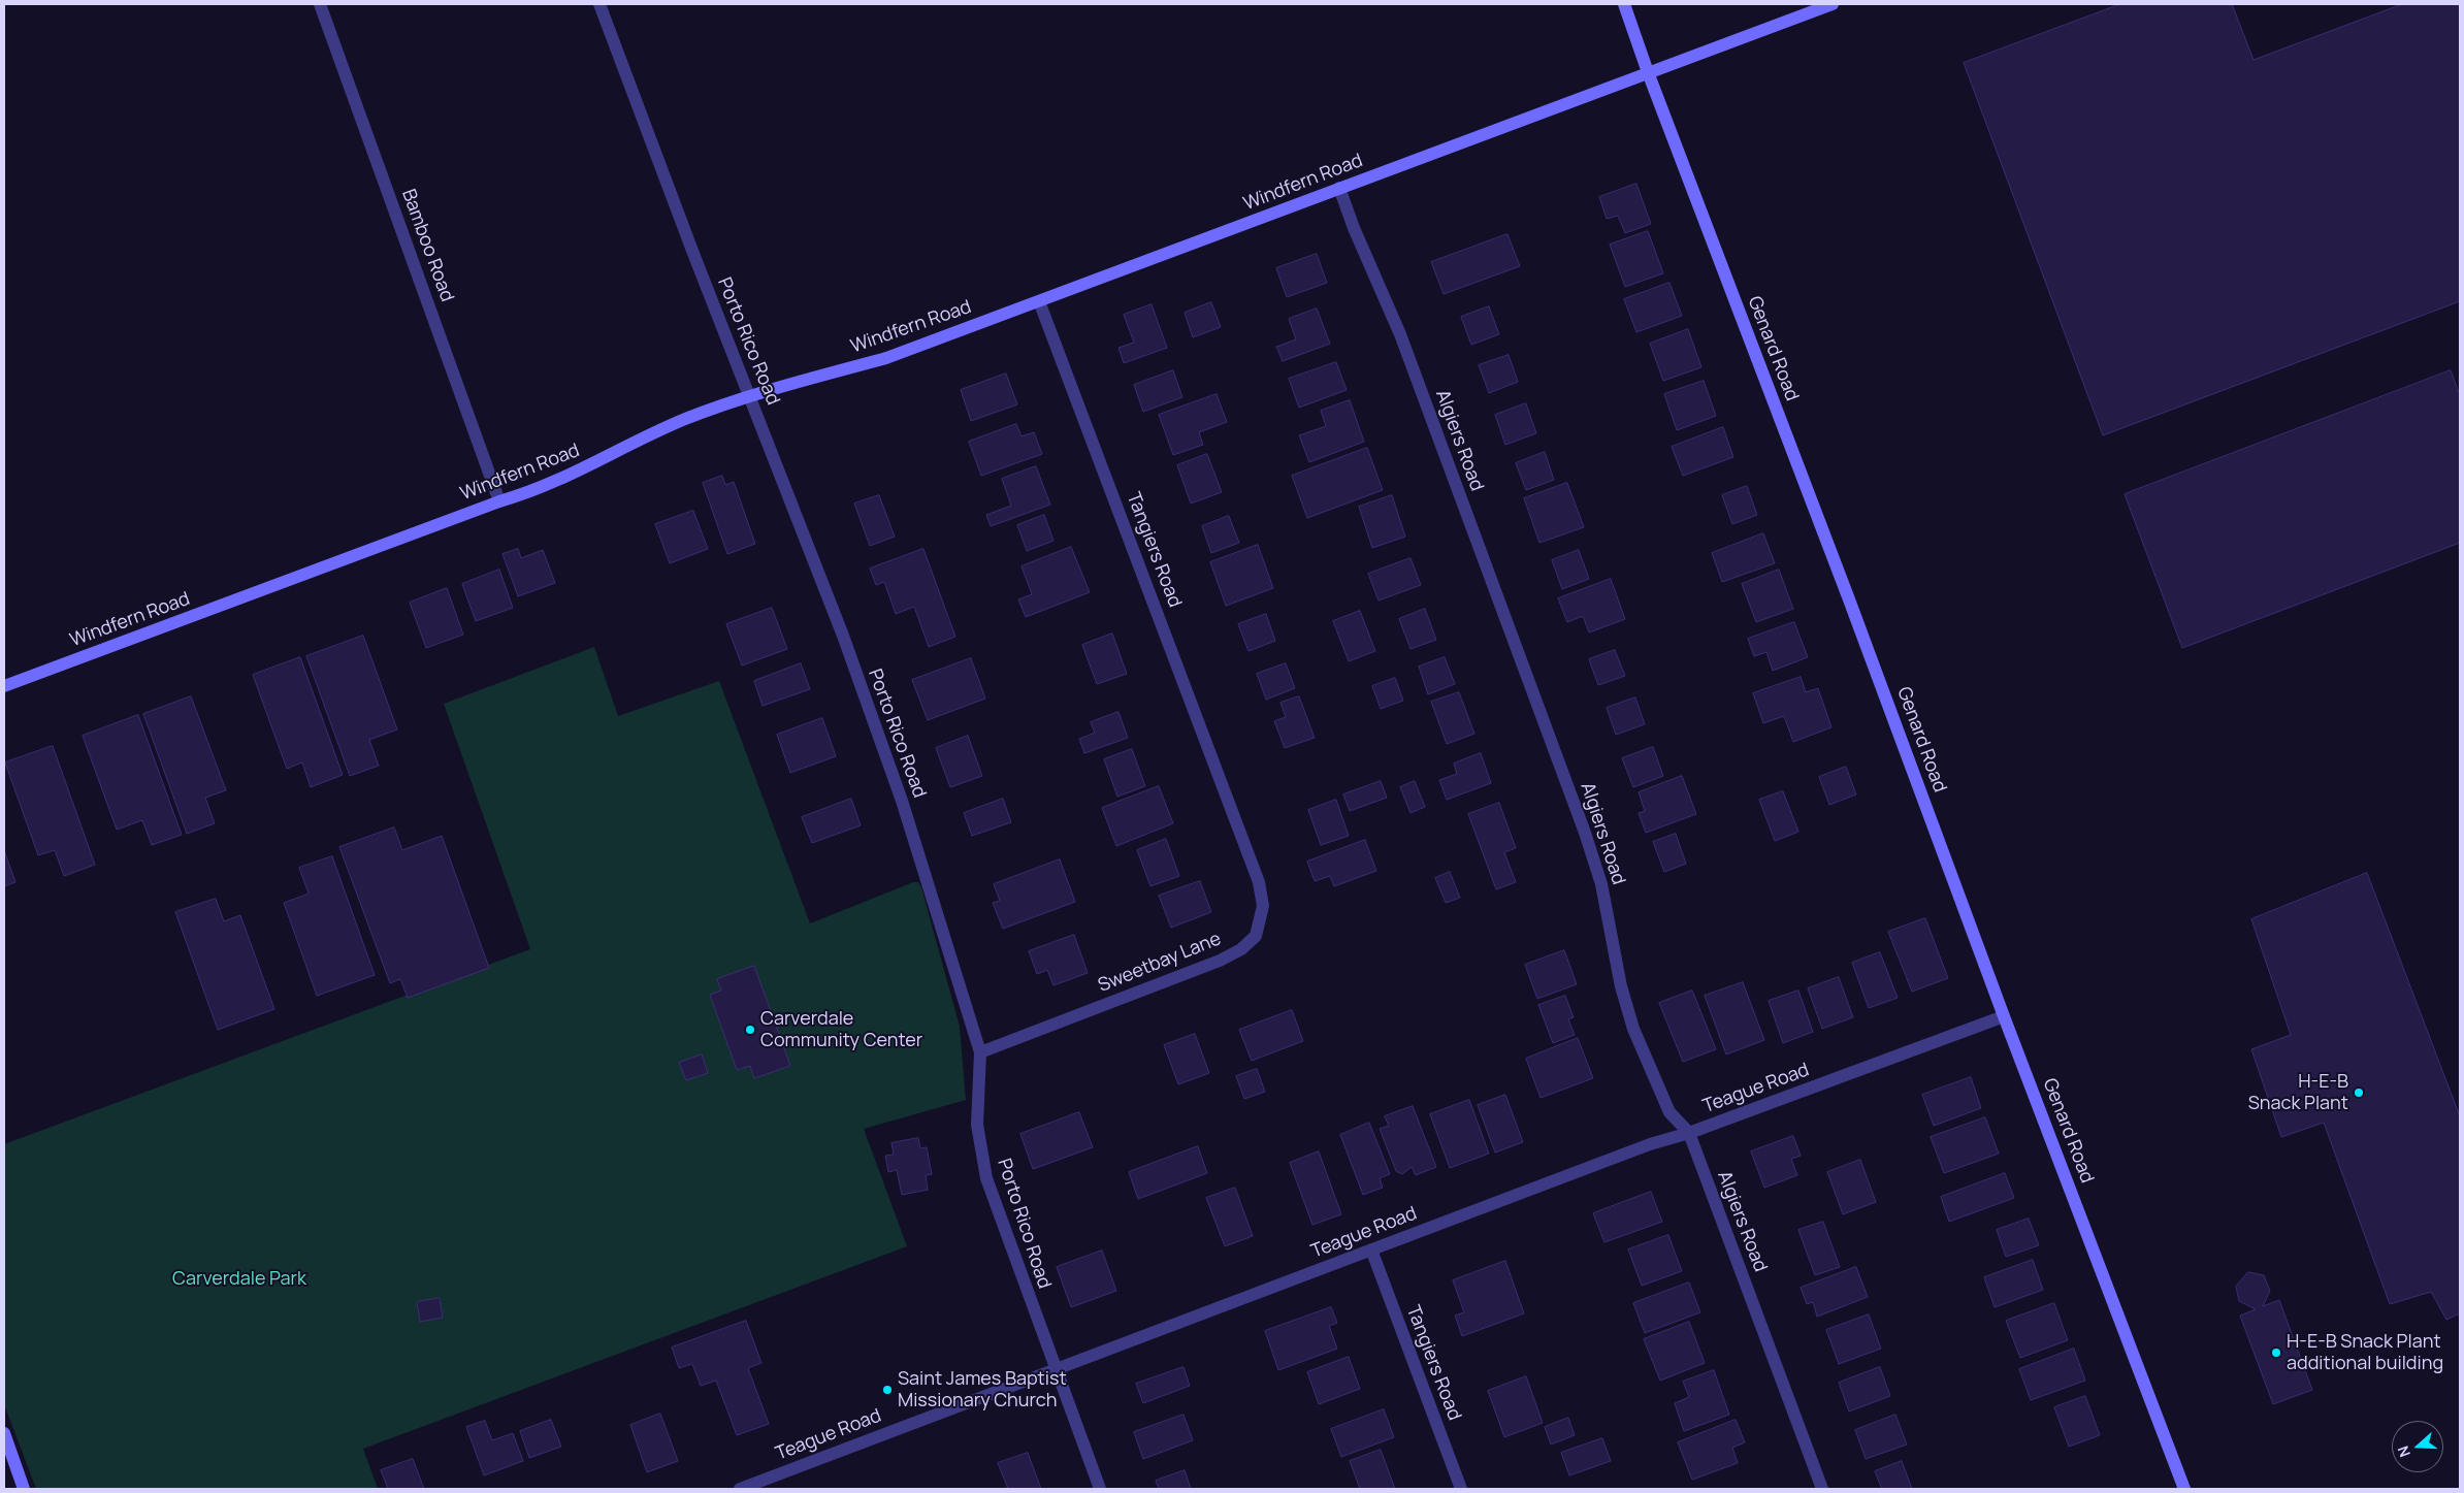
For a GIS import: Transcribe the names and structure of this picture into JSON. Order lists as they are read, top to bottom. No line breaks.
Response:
{"streets":{"street":["Windfern Road","Bamboo Road","Porto Rico Road","Genard Road","Algiers Road","Tangiers Road","Sweetbay Lane","Teague Road"]},"crossings":[["Windfern Road","Bamboo Road"],["Windfern Road","Porto Rico Road"],["Windfern Road","Genard Road"],["Windfern Road","Algiers Road"],["Windfern Road","Tangiers Road"],["Porto Rico Road","Sweetbay Lane"],["Porto Rico Road","Teague Road"],["Genard Road","Teague Road"],["Algiers Road","Teague Road"],["Tangiers Road","Sweetbay Lane"],["Tangiers Road","Teague Road"]],"parks":["Carverdale Park"],"places":["Carverdale Community Center","H-E-B Snack Plant","H-E-B Snack Plant additional building","Saint James Baptist Missionary Church"],"north":"left"}
